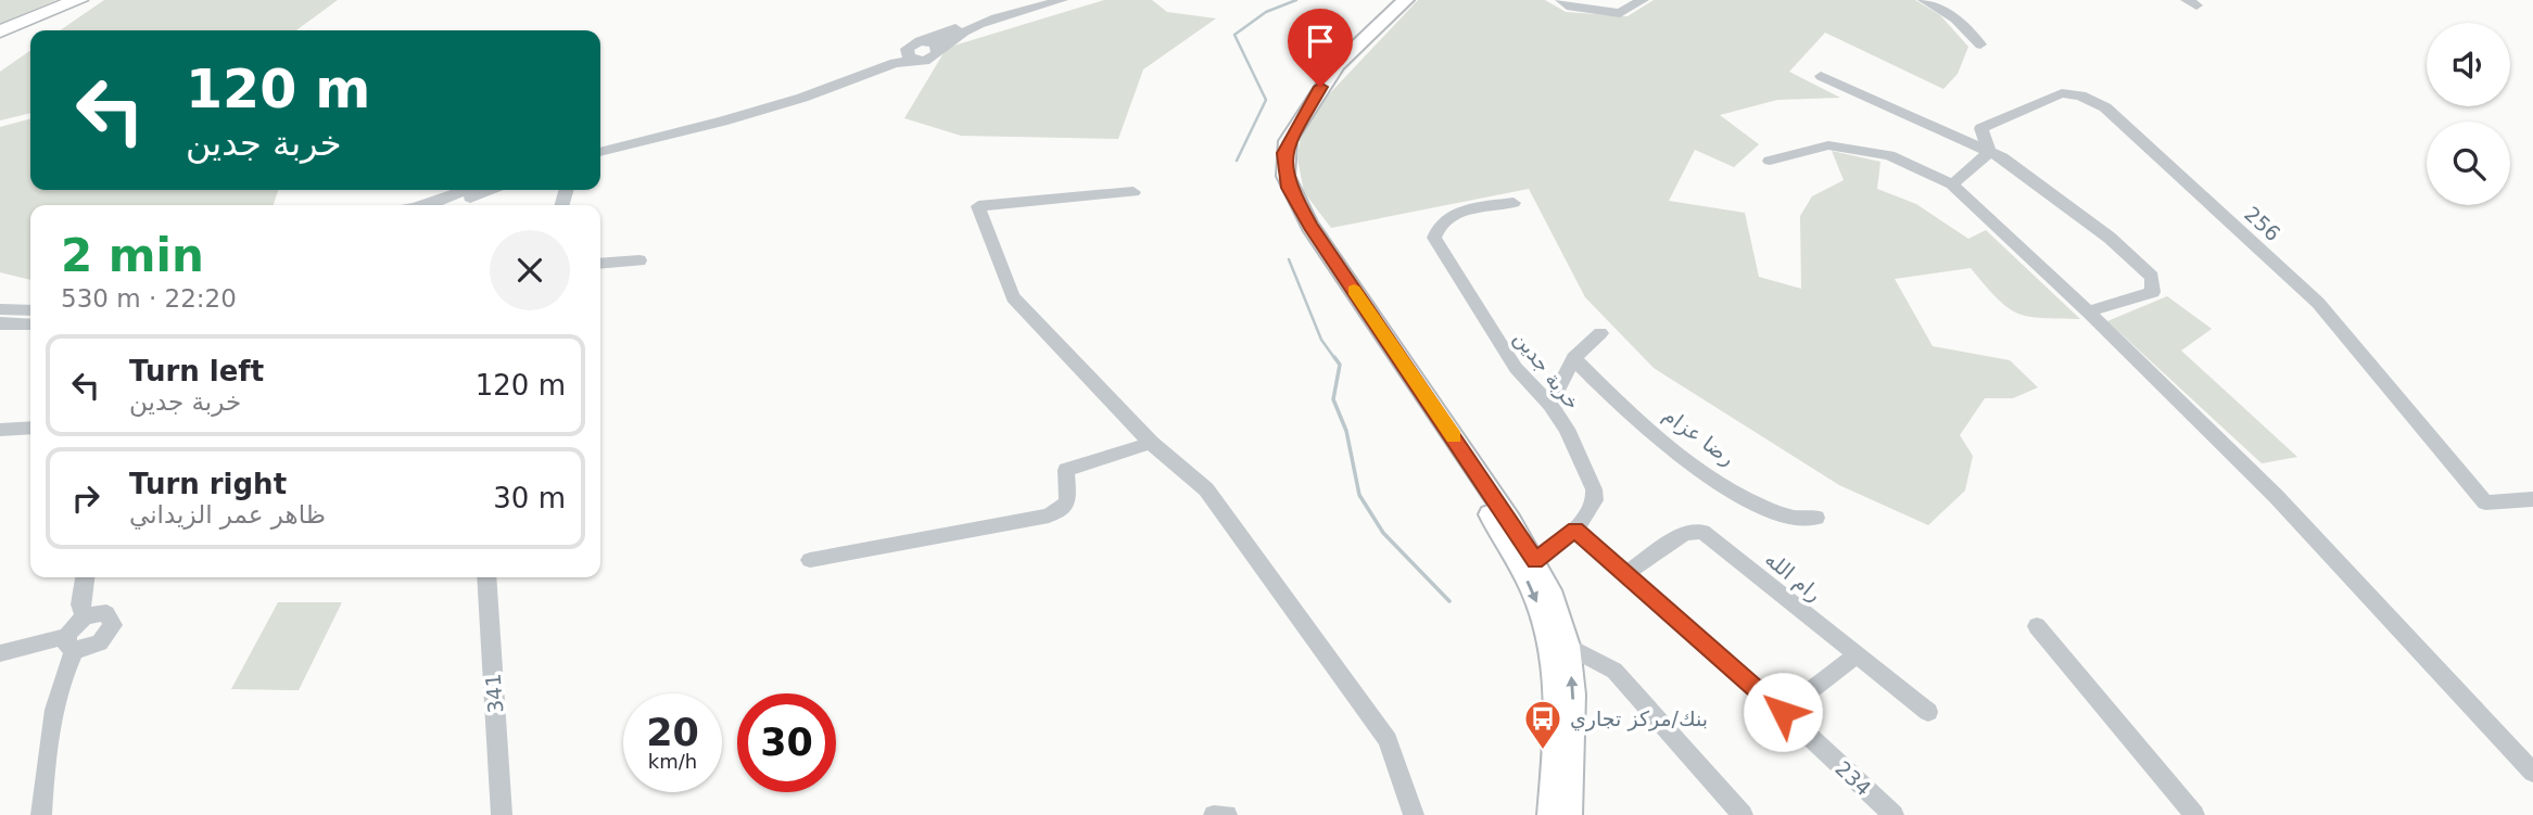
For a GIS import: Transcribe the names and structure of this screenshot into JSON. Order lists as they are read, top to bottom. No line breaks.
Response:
{"streets":{"street":["256","خربة جدين","رضا عزام","رام الله","341","234"]},"crossings":[["خربة جدين","234"],["رام الله","234"]],"places":{"bus stop":["بنك/مركز تجاري"]},"page":{"turn":["120 m","خربة جدين"],"heading":["2 min","530 m · 22:20"],"list":[{"name":"Turn left","note":"خربة جدين","value":"120 m"},{"name":"Turn right","note":"ظاهر عمر الزيداني","value":"30 m"}],"speed":"20 km/h","limit":"30"}}
